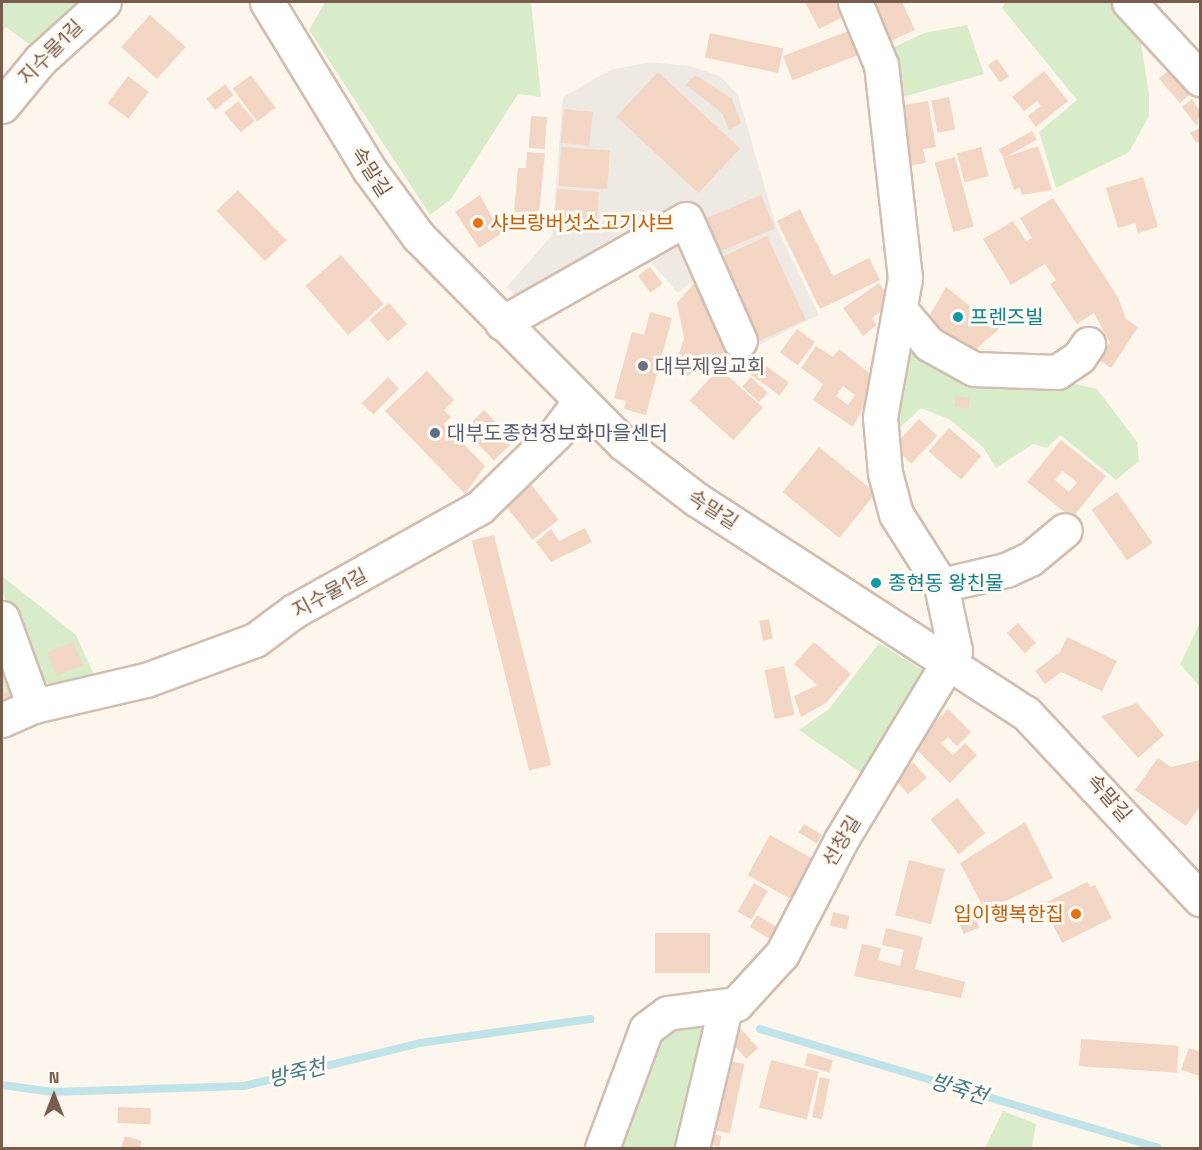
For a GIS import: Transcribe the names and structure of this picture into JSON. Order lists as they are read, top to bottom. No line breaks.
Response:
{"streets":{"street":["지수물1길","속말길","선창길"]},"crossings":[["지수물1길","속말길"],["속말길","선창길"]],"water":["방죽천"],"places":["샤브랑버섯소고기샤브","프렌즈빌","대부제일교회","대부도종현정보화마을센터","종현동 왕친물","입이행복한집"],"north":"top"}
